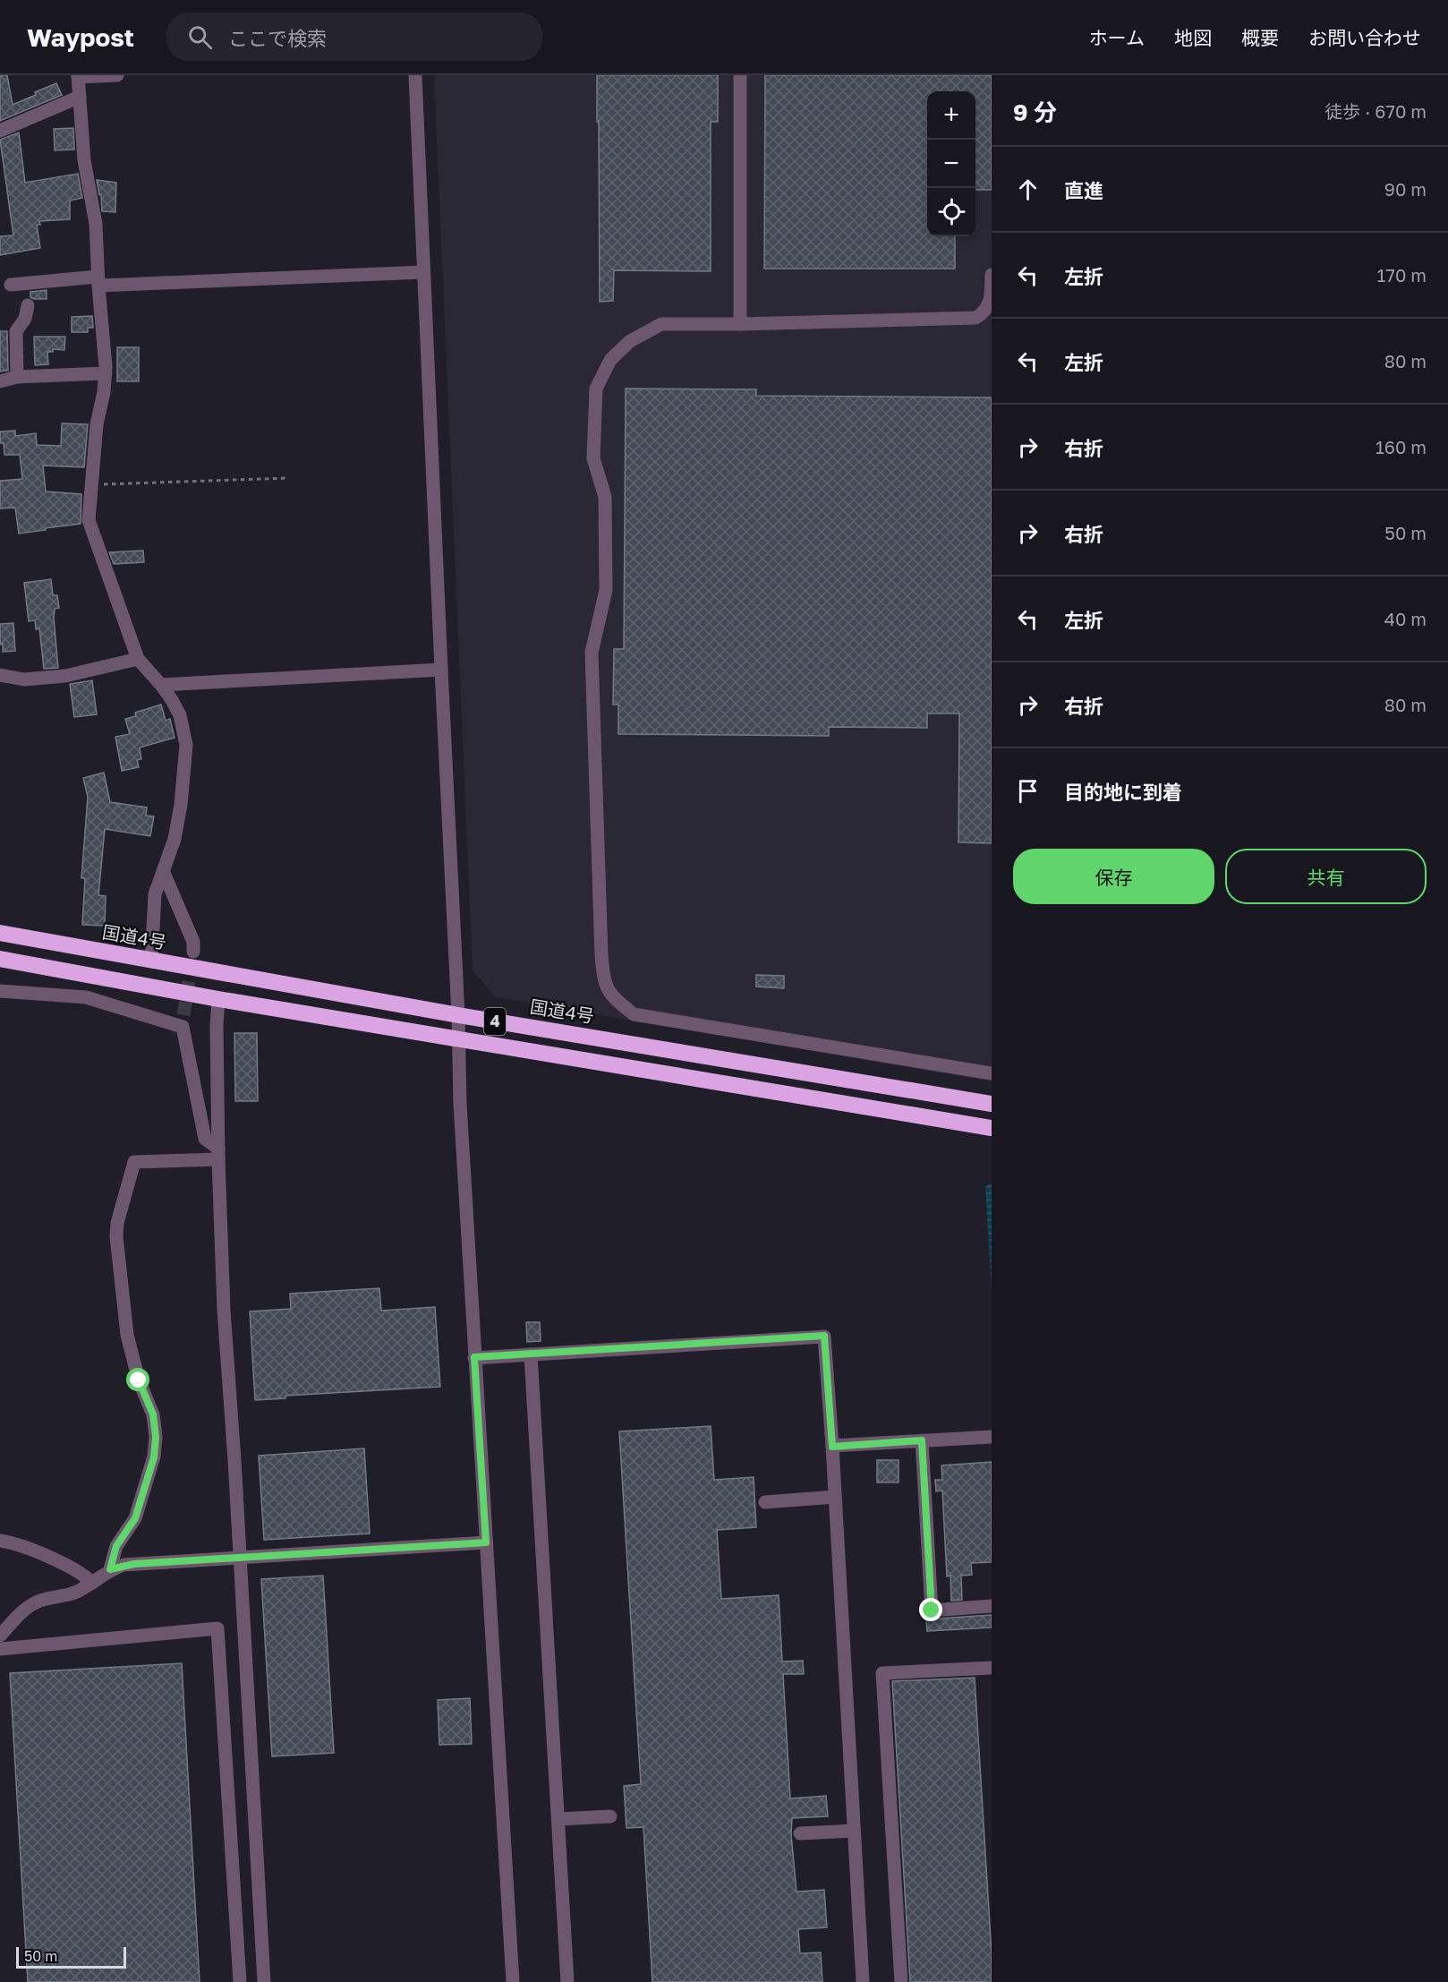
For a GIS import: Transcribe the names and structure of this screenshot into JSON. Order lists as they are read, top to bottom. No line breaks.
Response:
{"streets":{"highway":["国道4号","4"]},"scale_bar":"50 m","page":{"header":"Waypost","search":"ここで検索","nav":["ホーム","地図","概要","お問い合わせ"],"heading":["9 分","徒歩 · 670 m"],"map_buttons":["+","−"],"list":[["直進","90 m"],["左折","170 m"],["左折","80 m"],["右折","160 m"],["右折","50 m"],["左折","40 m"],["右折","80 m"],"目的地に到着"],"buttons":["保存","共有"],"scale":"50 m"}}
